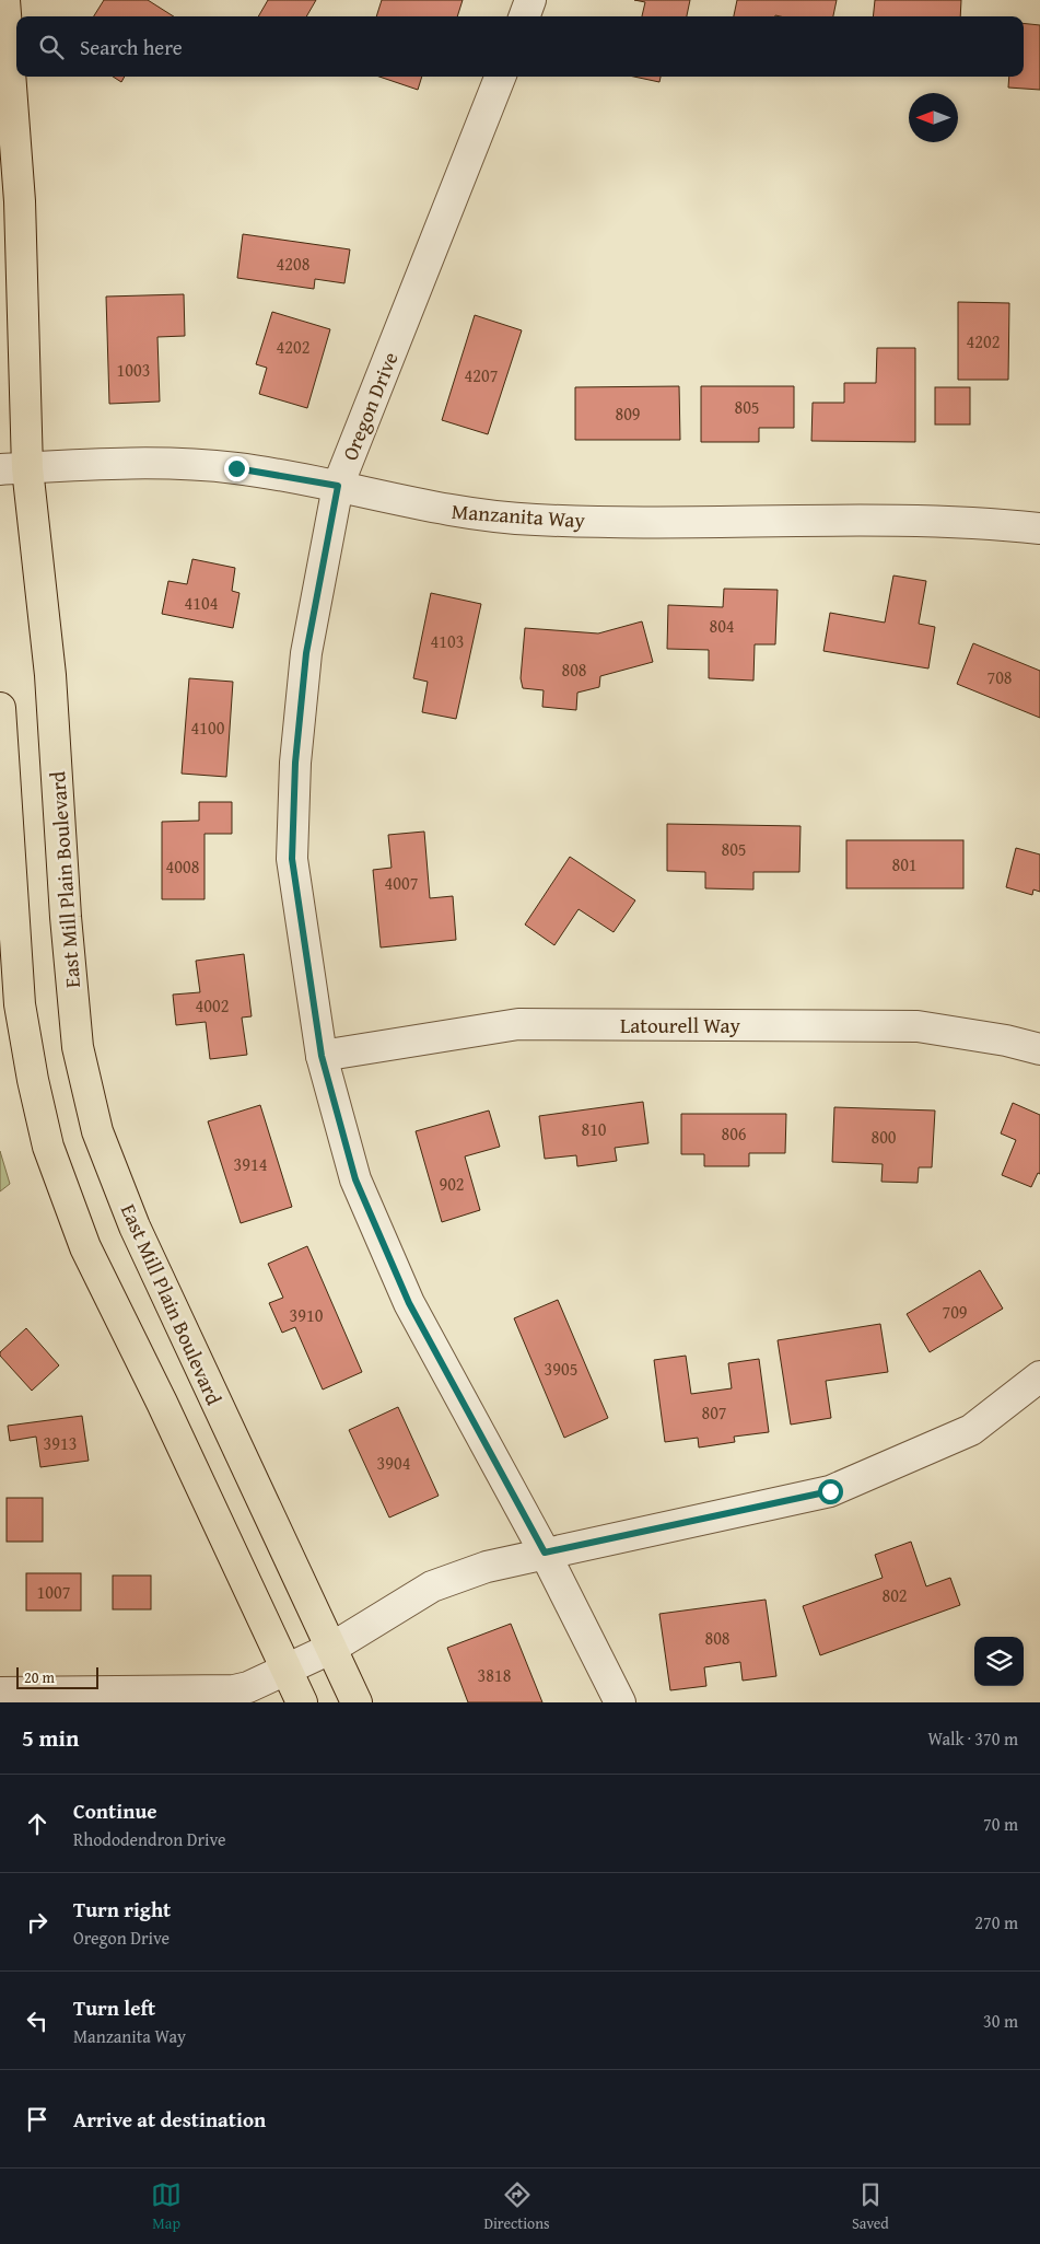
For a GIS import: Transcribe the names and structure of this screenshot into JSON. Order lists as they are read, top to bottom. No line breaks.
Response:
{"streets":{"main road":["East Mill Plain Boulevard"],"street":["Oregon Drive","Manzanita Way","Latourell Way"]},"crossings":[["Oregon Drive","Manzanita Way"],["Oregon Drive","Latourell Way"],["Manzanita Way","East Mill Plain Boulevard"]],"house_numbers":["4208","4202","4202","1003","4207","805","809","4104","804","4103","808","708","4100","805","801","4008","4007","4002","810","806","800","3914","902","709","3910","3905","807","3913","3904","1007","802","808","3818"],"scale_bar":"20 m","north":"left","page":{"search":"Search here","scale":"20 m","heading":["5 min","Walk · 370 m"],"list":[["Continue","Rhododendron Drive","70 m"],["Turn right","Oregon Drive","270 m"],["Turn left","Manzanita Way","30 m"],"Arrive at destination"],"nav":["Map","Directions","Saved"]}}
